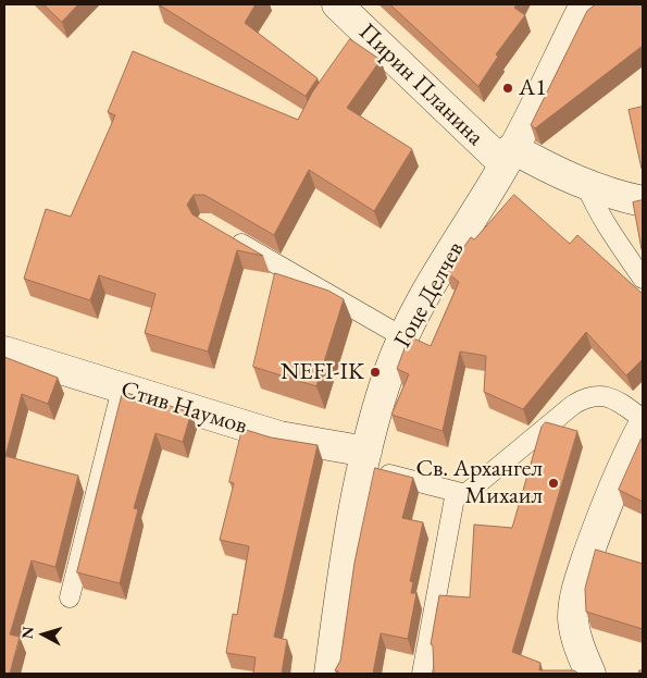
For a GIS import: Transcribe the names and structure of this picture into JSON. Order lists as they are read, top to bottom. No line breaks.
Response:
{"streets":{"street":["Пирин Планина","Гоце Делчев","Стив Наумов"]},"crossings":[["Пирин Планина","Гоце Делчев"],["Гоце Делчев","Стив Наумов"]],"places":["A1","NEFI-IK","Св. Архангел Михаил"],"north":"left"}
